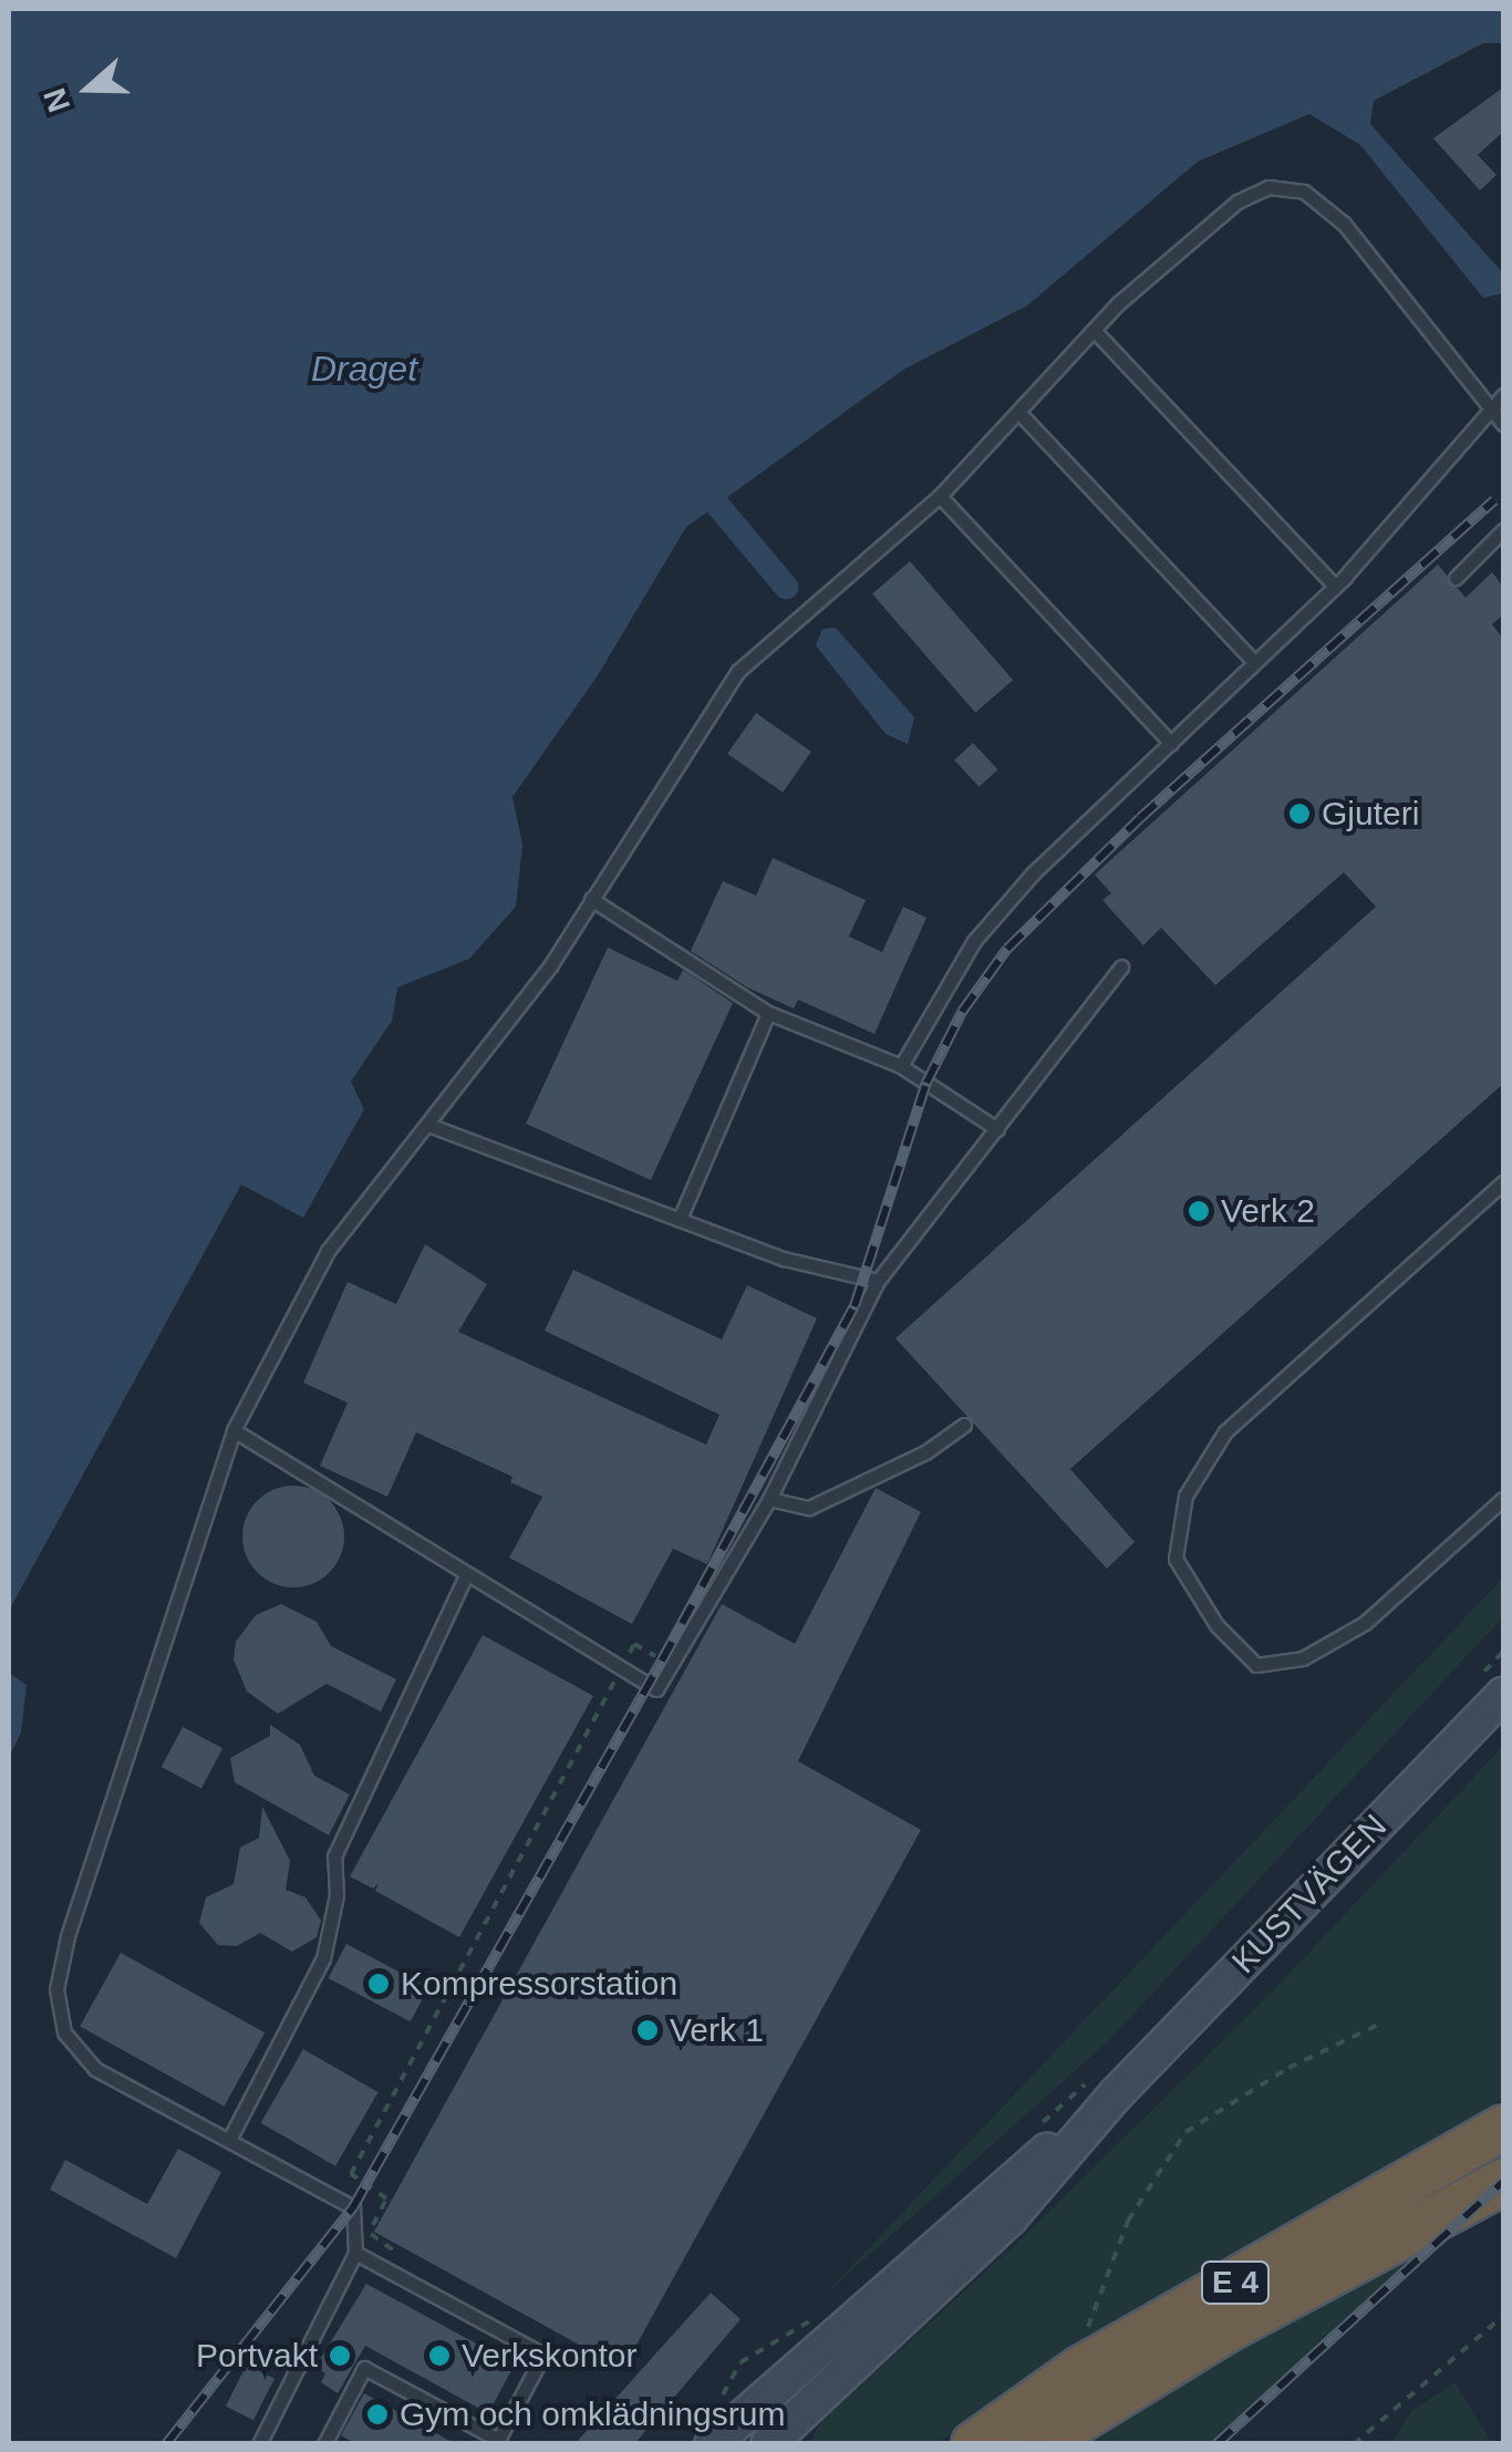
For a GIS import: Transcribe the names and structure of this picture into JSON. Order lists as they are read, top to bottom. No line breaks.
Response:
{"streets":{"highway":["E 4"],"main road":["KUSTVÄGEN"]},"water":["Draget"],"places":["Gjuteri","Verk 2","Kompressorstation","Verk 1","Portvakt","Verkskontor","Gym och omklädningsrum"],"north":"left"}
